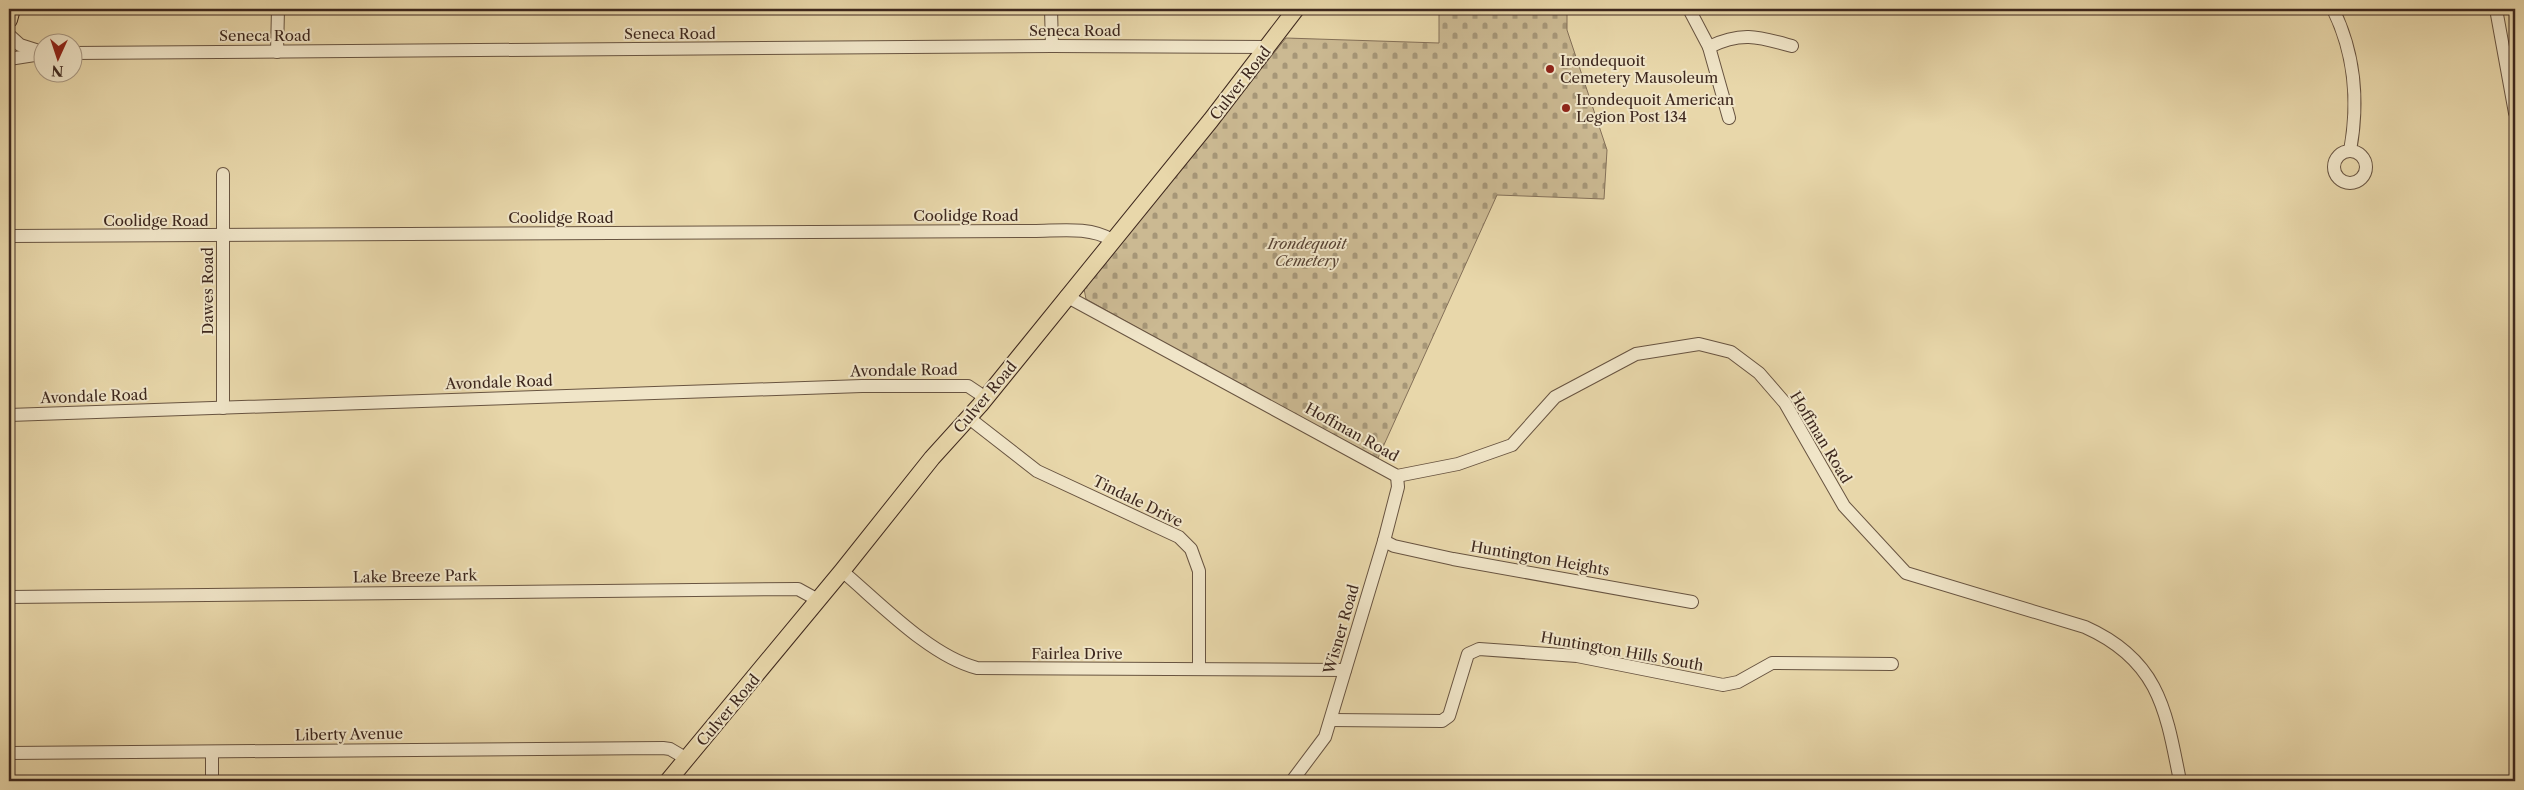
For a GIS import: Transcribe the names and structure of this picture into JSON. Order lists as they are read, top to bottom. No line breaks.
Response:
{"streets":{"main road":["Culver Road"],"street":["Seneca Road","Coolidge Road","Dawes Road","Avondale Road","Hoffman Road","Tindale Drive","Huntington Heights","Lake Breeze Park","Wisner Road","Huntington Hills South","Fairlea Drive","Liberty Avenue"]},"crossings":[["Seneca Road","Culver Road"],["Culver Road","Coolidge Road"],["Culver Road","Avondale Road"],["Culver Road","Hoffman Road"],["Culver Road","Tindale Drive"],["Culver Road","Lake Breeze Park"],["Culver Road","Fairlea Drive"],["Culver Road","Liberty Avenue"],["Coolidge Road","Dawes Road"],["Dawes Road","Avondale Road"],["Hoffman Road","Wisner Road"],["Tindale Drive","Fairlea Drive"],["Huntington Heights","Wisner Road"],["Wisner Road","Huntington Hills South"],["Wisner Road","Fairlea Drive"]],"parks":["Irondequoit Cemetery"],"places":["Irondequoit Cemetery Mausoleum","Irondequoit American Legion Post 134"],"north":"bottom"}
